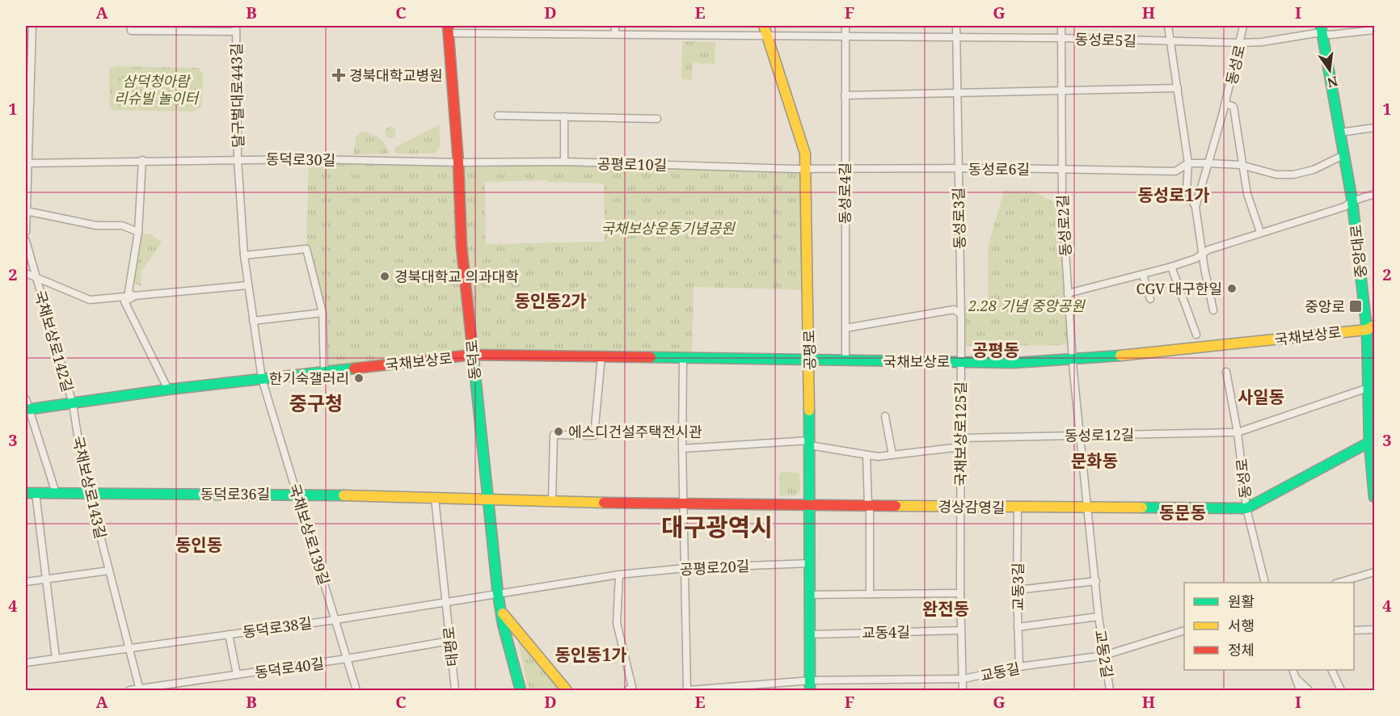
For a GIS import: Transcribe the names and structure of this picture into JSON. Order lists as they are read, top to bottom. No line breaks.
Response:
{"streets":{"main road":["중앙대로","국채보상로","공평로","동덕로","동덕로36길","경상감영길"],"street":["동성로5길","동성로","달구벌대로443길","동덕로30길","공평로10길","동성로6길","동성로4길","동성로3길","동성로2길","국채보상로142길","국채보상로125길","동성로12길","국채보상로143길","국채보상로139길","공평로20길","교동3길","동덕로38길","교동4길","태평로","교동2길","동덕로40길","교동길"]},"crossings":[["동성로5길","동성로"],["동성로5길","동성로4길"],["동성로5길","동성로3길"],["동성로5길","동성로2길"],["동성로5길","공평로"],["동성로5길","동덕로"],["동성로","동성로6길"],["동성로","중앙대로"],["동성로","동성로12길"],["동성로","경상감영길"],["달구벌대로443길","동덕로30길"],["달구벌대로443길","국채보상로139길"],["동덕로30길","공평로10길"],["동덕로30길","동덕로"],["공평로10길","동성로6길"],["공평로10길","공평로"],["공평로10길","동덕로"],["동성로6길","동성로4길"],["동성로6길","동성로3길"],["동성로6길","동성로2길"],["동성로6길","공평로"],["동성로4길","국채보상로"],["동성로3길","국채보상로"],["동성로3길","국채보상로125길"],["동성로2길","국채보상로"],["동성로2길","동성로12길"],["동성로2길","교동2길"],["중앙대로","국채보상로"],["중앙대로","경상감영길"],["국채보상로","국채보상로142길"],["국채보상로","공평로"],["국채보상로","동덕로"],["국채보상로","국채보상로125길"],["국채보상로","국채보상로143길"],["국채보상로","동덕로36길"],["국채보상로","국채보상로139길"],["국채보상로142길","국채보상로143길"],["국채보상로142길","국채보상로139길"],["공평로","경상감영길"],["공평로","공평로20길"],["공평로","교동4길"],["공평로","교동길"],["동덕로","동덕로36길"],["동덕로","경상감영길"],["동덕로","공평로20길"],["동덕로","동덕로38길"],["국채보상로125길","동성로12길"],["국채보상로125길","경상감영길"],["동성로12길","교동2길"],["국채보상로143길","동덕로36길"],["국채보상로143길","동덕로38길"],["국채보상로143길","동덕로40길"],["동덕로36길","경상감영길"],["동덕로36길","국채보상로139길"],["경상감영길","교동3길"],["경상감영길","교동2길"],["국채보상로139길","동덕로38길"],["국채보상로139길","동덕로40길"],["공평로20길","동덕로38길"],["교동3길","교동2길"],["교동3길","교동길"],["동덕로38길","태평로"],["태평로","동덕로40길"],["교동2길","교동길"]],"districts":["동성로1가","동인동2가","공평동","사일동","중구청","문화동","동문동","대구광역시","동인동","완전동","동인동1가"],"parks":["삼덕청아람 리슈빌 놀이터","국채보상운동기념공원","2.28 기념 중앙공원"],"places":{"health":["경북대학교병원"],"other":["경북대학교 의과대학","CGV 대구한일","한기숙갤러리","에스디건설주택전시관"],"transit":["중앙로"]},"legend":["원활","서행","정체"],"north":"bottom","grid":{"columns":["A","B","C","D","E","F","G","H","I"],"rows":["1","2","3","4"]}}
